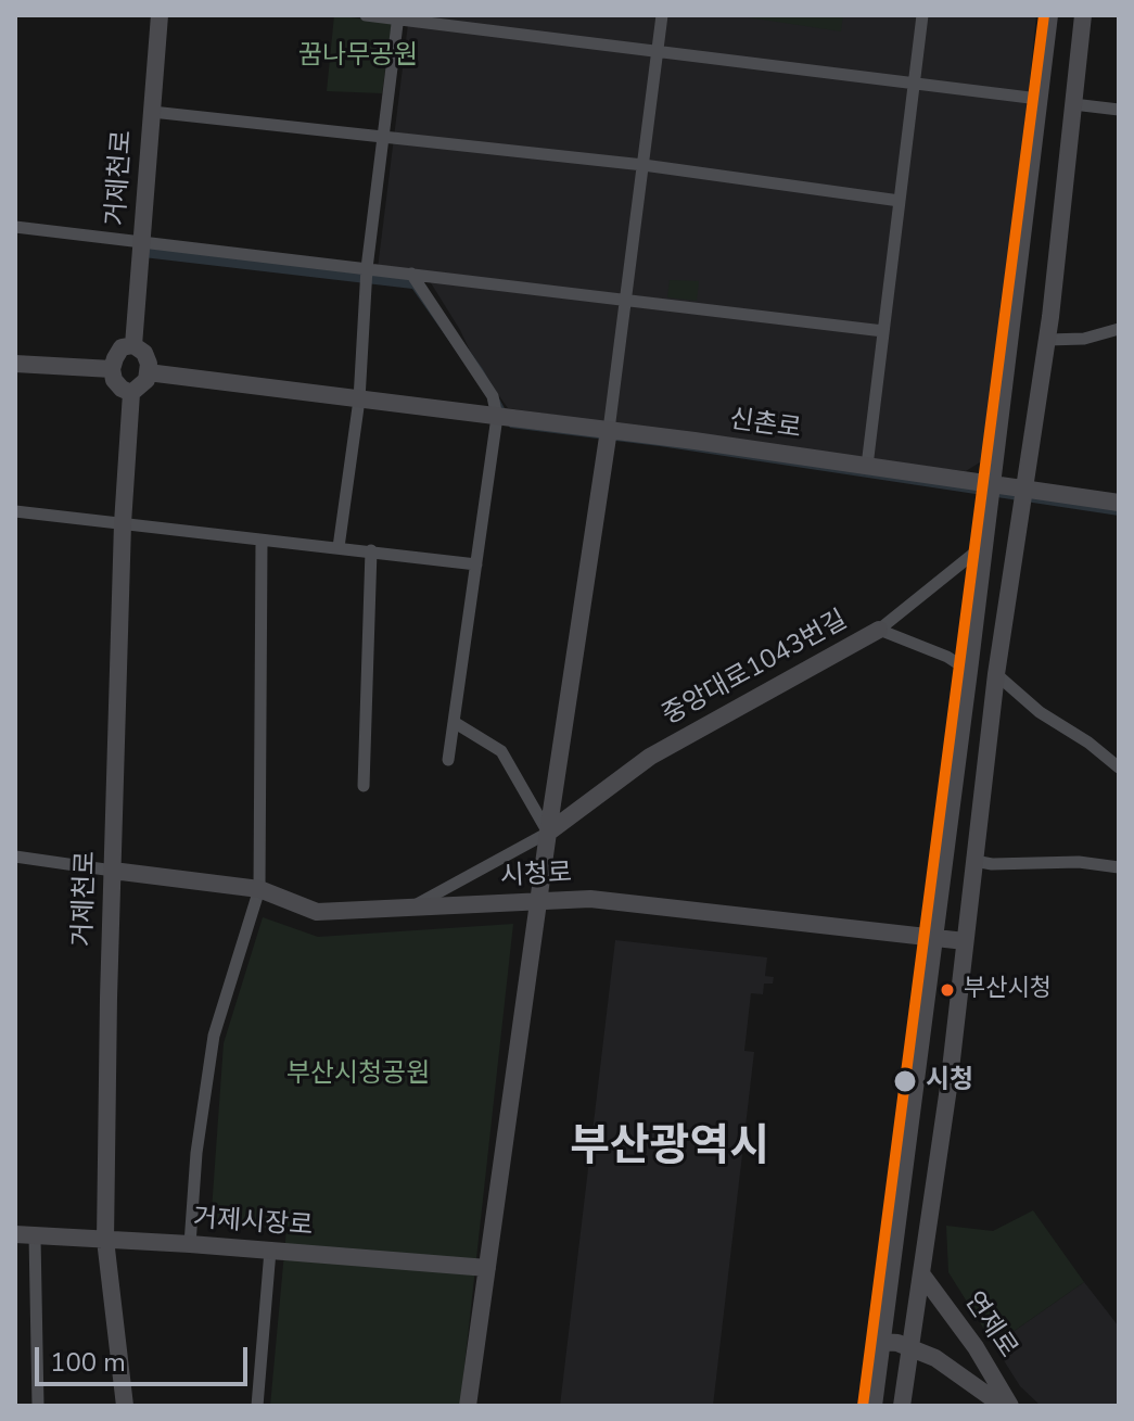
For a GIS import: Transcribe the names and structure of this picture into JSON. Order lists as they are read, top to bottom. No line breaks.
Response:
{"streets":{"main road":["거제천로","신촌로","중앙대로1043번길","시청로","거제시장로","연제로"]},"crossings":[["거제천로","신촌로"],["거제천로","시청로"],["거제천로","거제시장로"],["중앙대로1043번길","시청로"]],"districts":["부산광역시"],"parks":["꿈나무공원","부산시청공원"],"places":["부산시청","시청"],"scale_bar":"100 m"}
